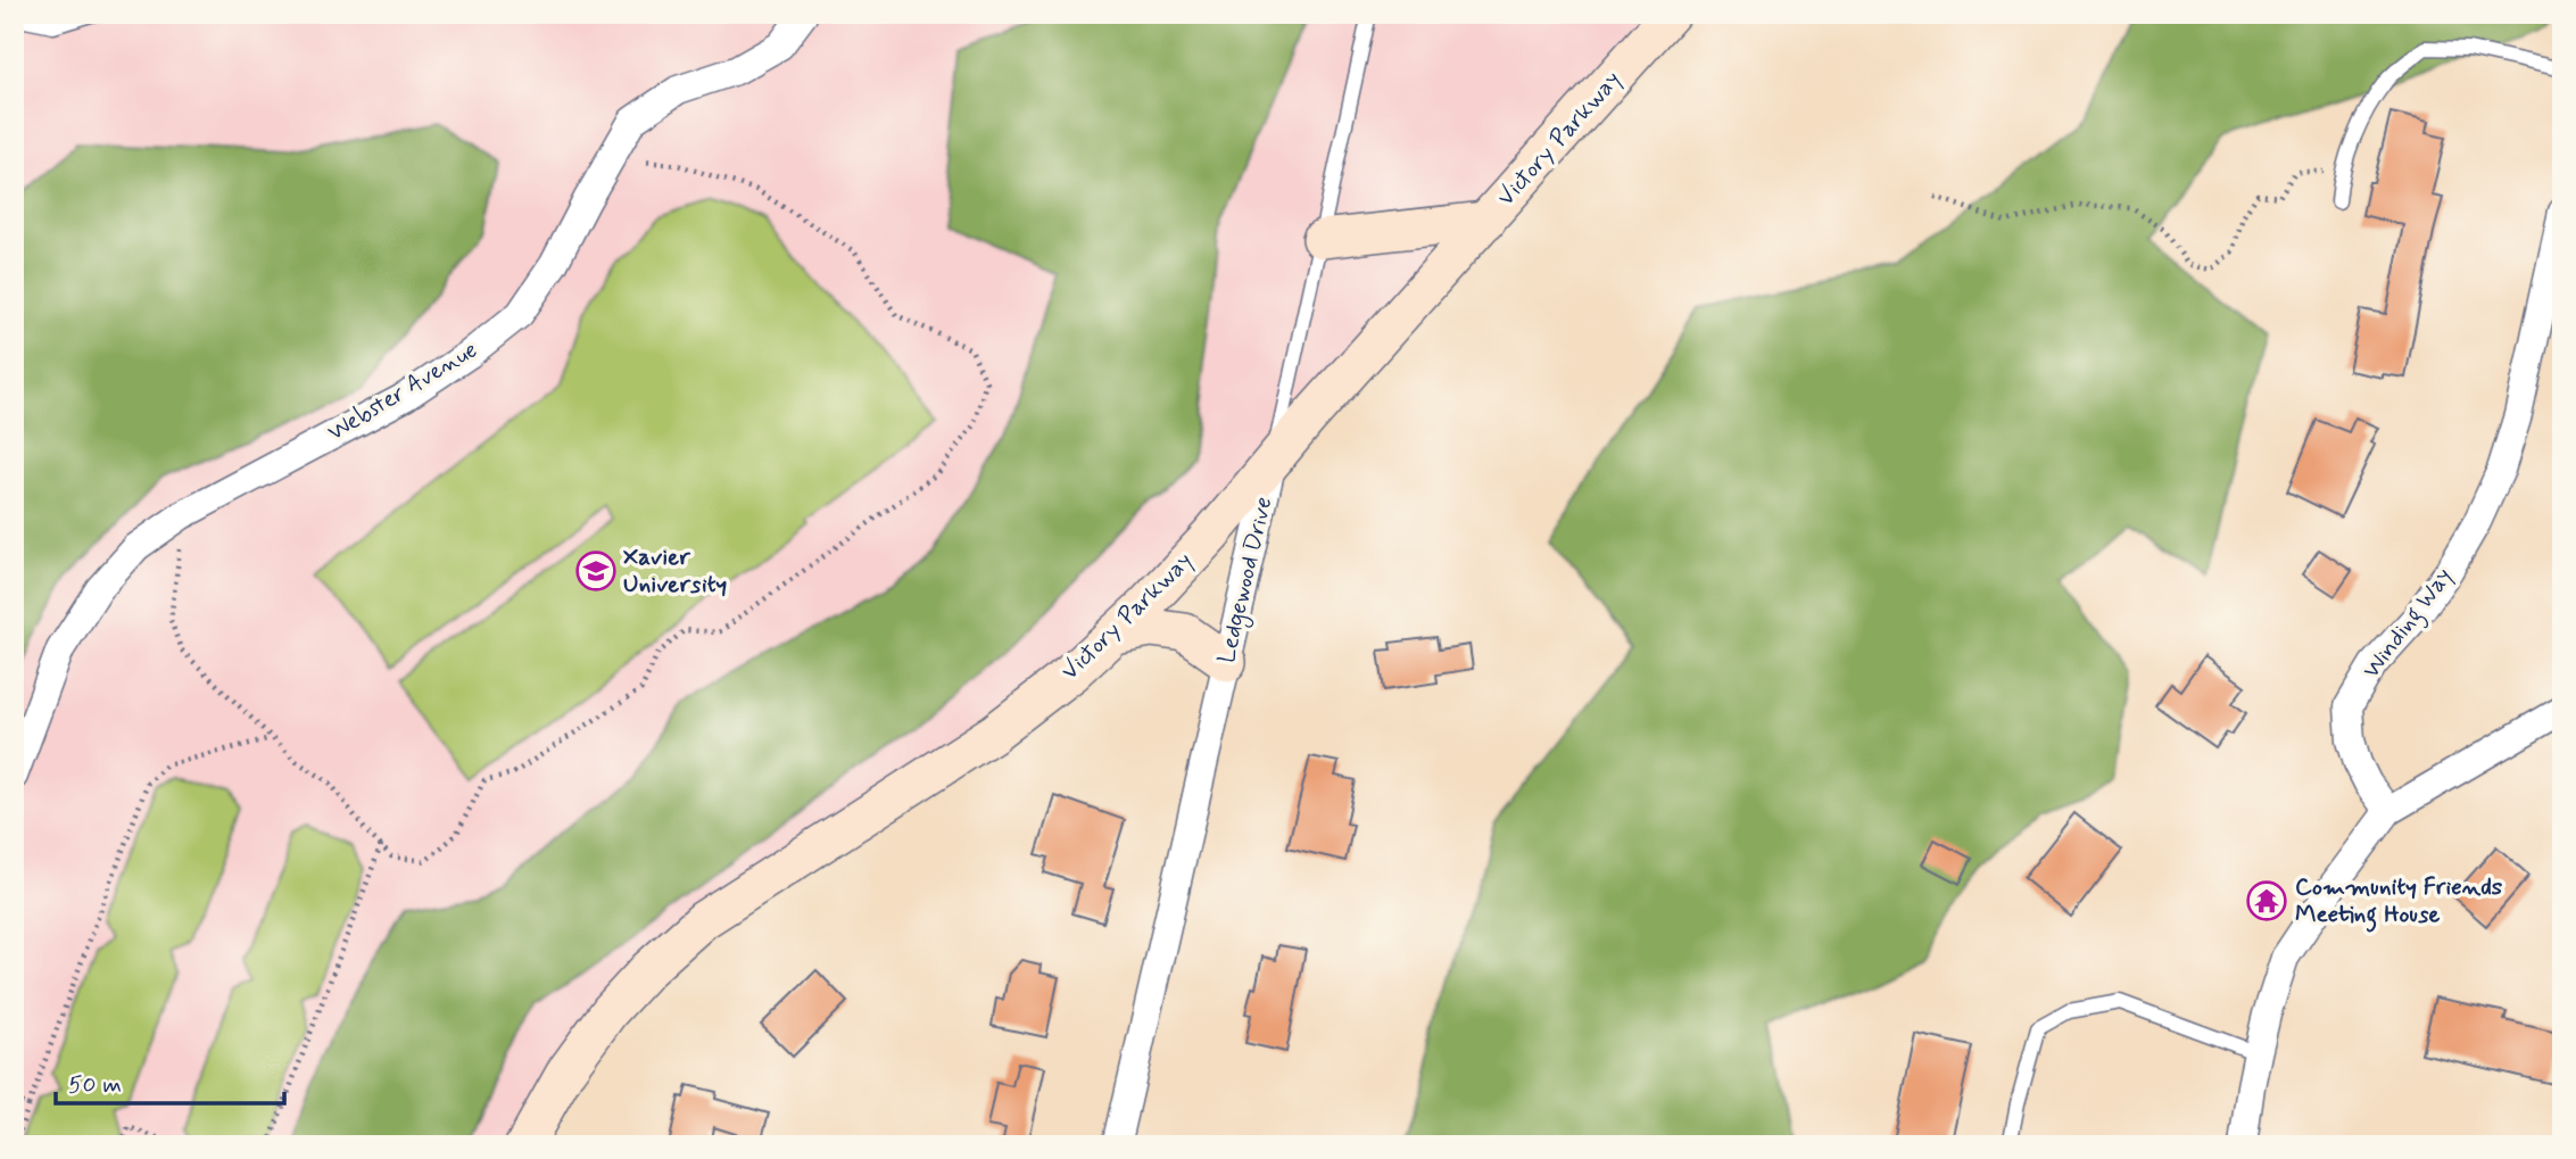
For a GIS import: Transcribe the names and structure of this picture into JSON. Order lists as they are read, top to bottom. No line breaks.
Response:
{"streets":{"street":["Victory Parkway","Webster Avenue","Ledgewood Drive","Winding Way"]},"crossings":[["Victory Parkway","Ledgewood Drive"]],"places":{"school or university":["Xavier University"],"temple":["Community Friends Meeting House"]},"scale_bar":"50 m"}
